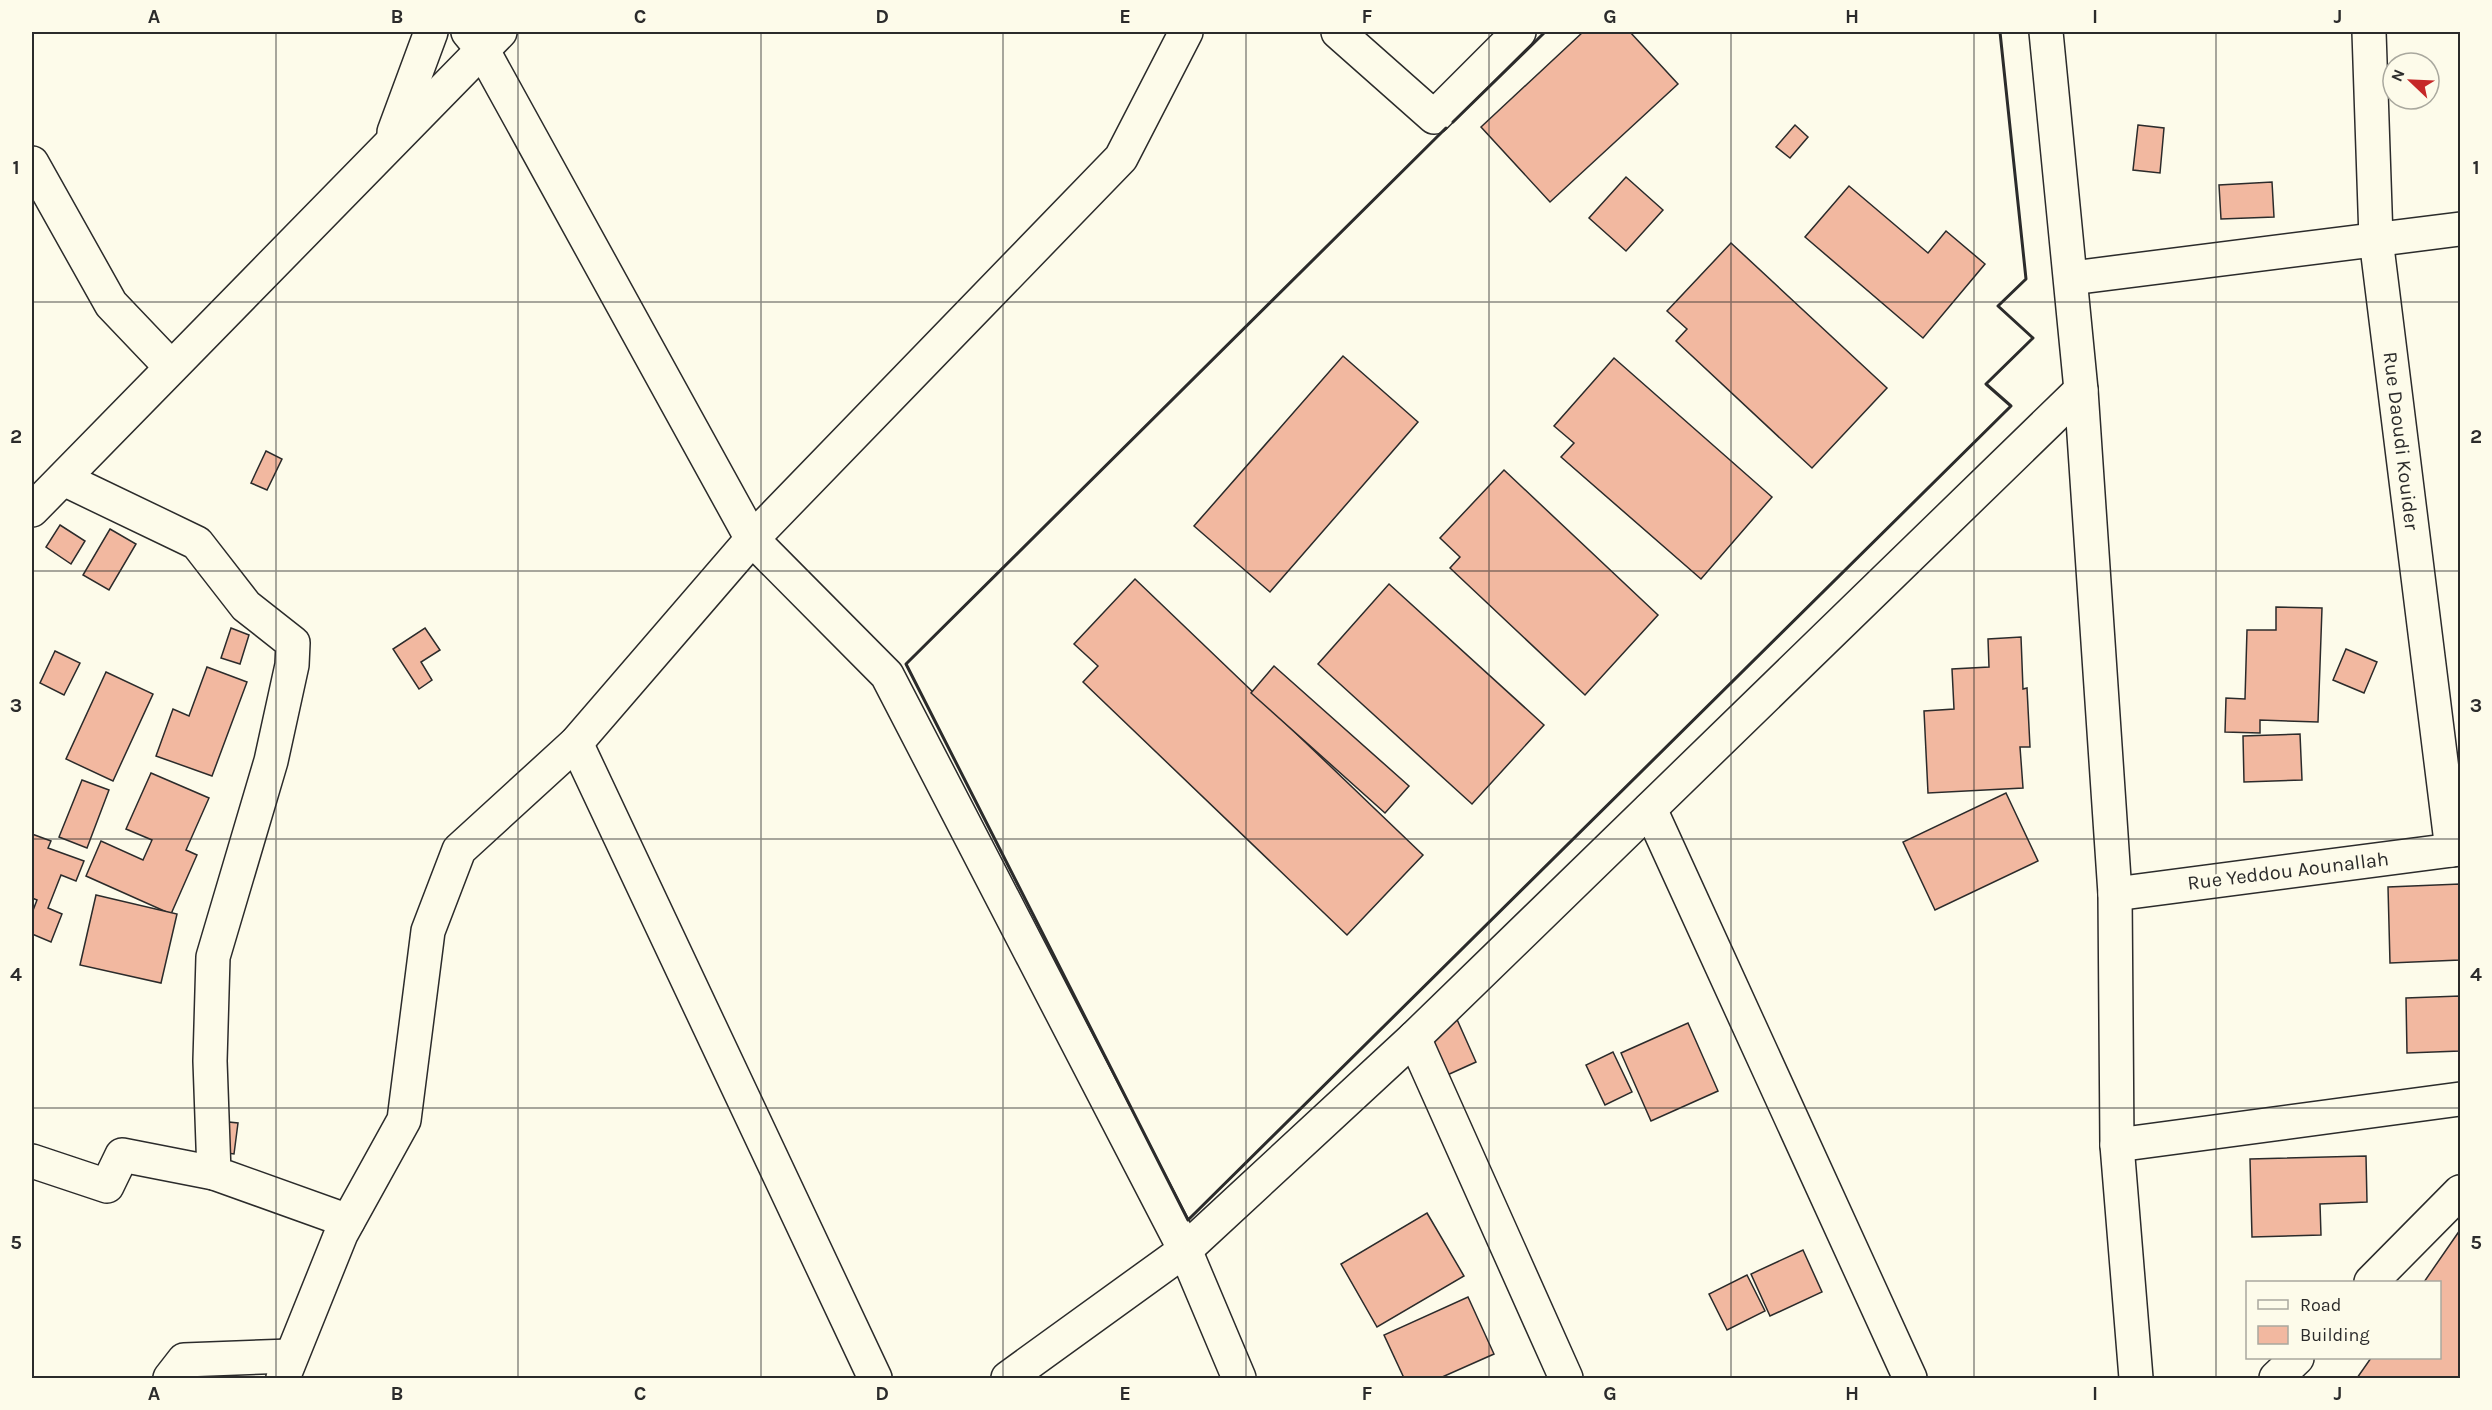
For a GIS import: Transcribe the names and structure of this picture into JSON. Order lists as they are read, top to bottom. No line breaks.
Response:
{"streets":{"street":["Rue Daoudi Kouider","Rue Yeddou Aounallah"]},"crossings":[["Rue Daoudi Kouider","Rue Yeddou Aounallah"]],"legend":["Road","Building"],"north":"top left","grid":{"columns":["A","B","C","D","E","F","G","H","I","J"],"rows":["1","2","3","4","5"]}}
